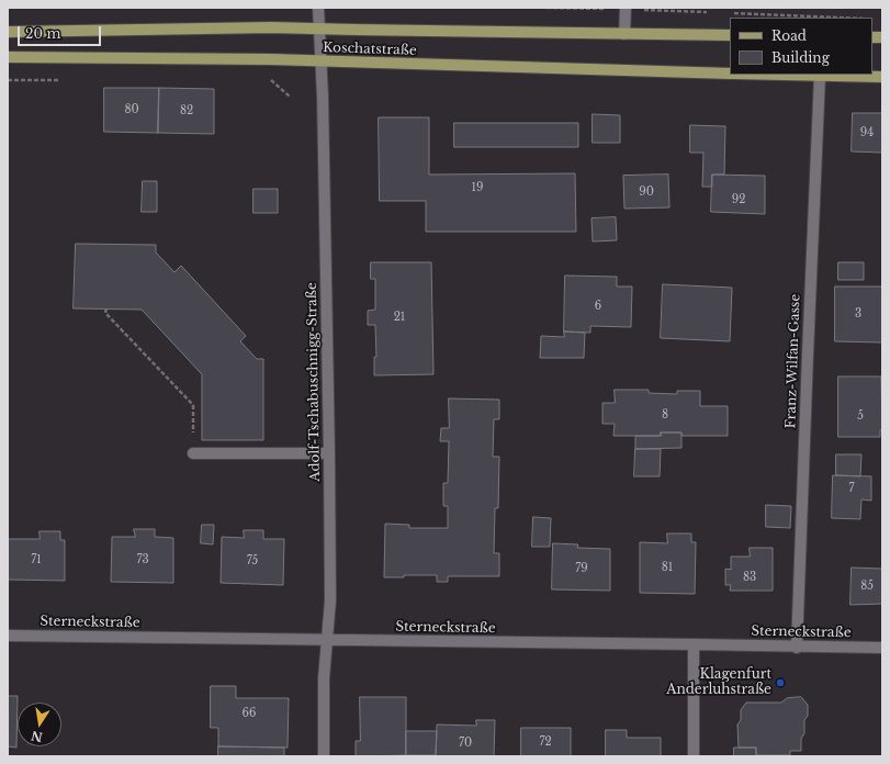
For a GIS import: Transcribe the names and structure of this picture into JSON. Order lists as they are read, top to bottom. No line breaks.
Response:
{"streets":{"main road":["Koschatstraße"],"street":["Franz-Wilfan-Gasse","Adolf-Tschabuschnigg-Straße","Sterneckstraße"]},"crossings":[["Koschatstraße","Franz-Wilfan-Gasse"],["Koschatstraße","Adolf-Tschabuschnigg-Straße"],["Franz-Wilfan-Gasse","Sterneckstraße"],["Adolf-Tschabuschnigg-Straße","Sterneckstraße"]],"places":["Klagenfurt Anderluhstraße"],"house_numbers":["80","82","94","19","90","92","6","3","21","8","5","7","71","73","75","81","79","83","85","66","72","70"],"legend":["Road","Building"],"scale_bar":"20 m","north":"bottom"}
